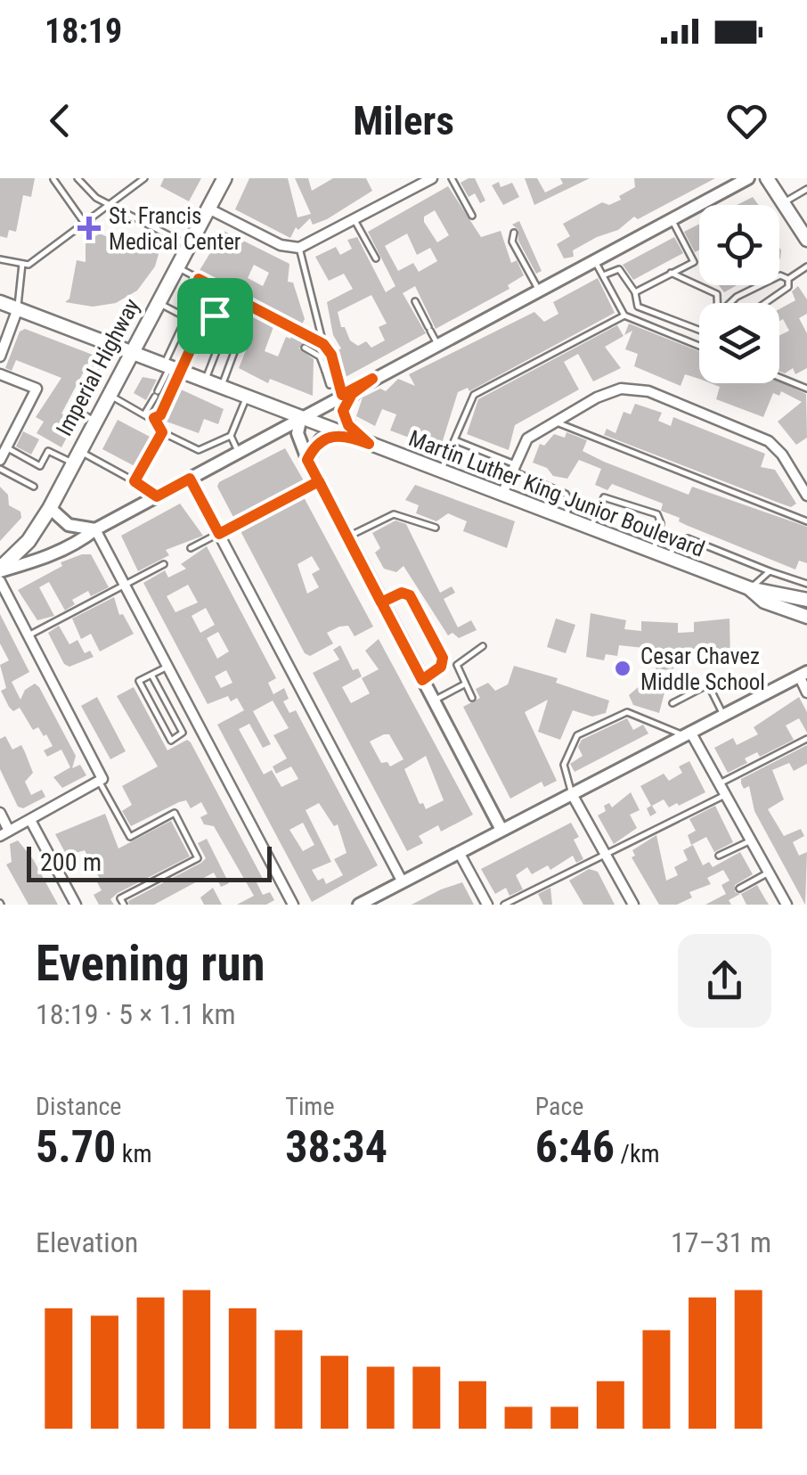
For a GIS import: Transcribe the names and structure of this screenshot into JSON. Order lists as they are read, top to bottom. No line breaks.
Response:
{"streets":{"main road":["Imperial Highway","Martin Luther King Junior Boulevard"]},"crossings":[["Imperial Highway","Martin Luther King Junior Boulevard"]],"places":{"health":["St. Francis Medical Center"],"other":["Cesar Chavez Middle School"]},"scale_bar":"200 m","page":{"status":"18:19","header":"Milers","scale":"200 m","heading":["Evening run","18:19 · 5 × 1.1 km"],"stats":[["Distance","5.70 km"],["Time","38:34"],["Pace","6:46 /km"]],"chart":["Elevation","17–31 m"]}}
